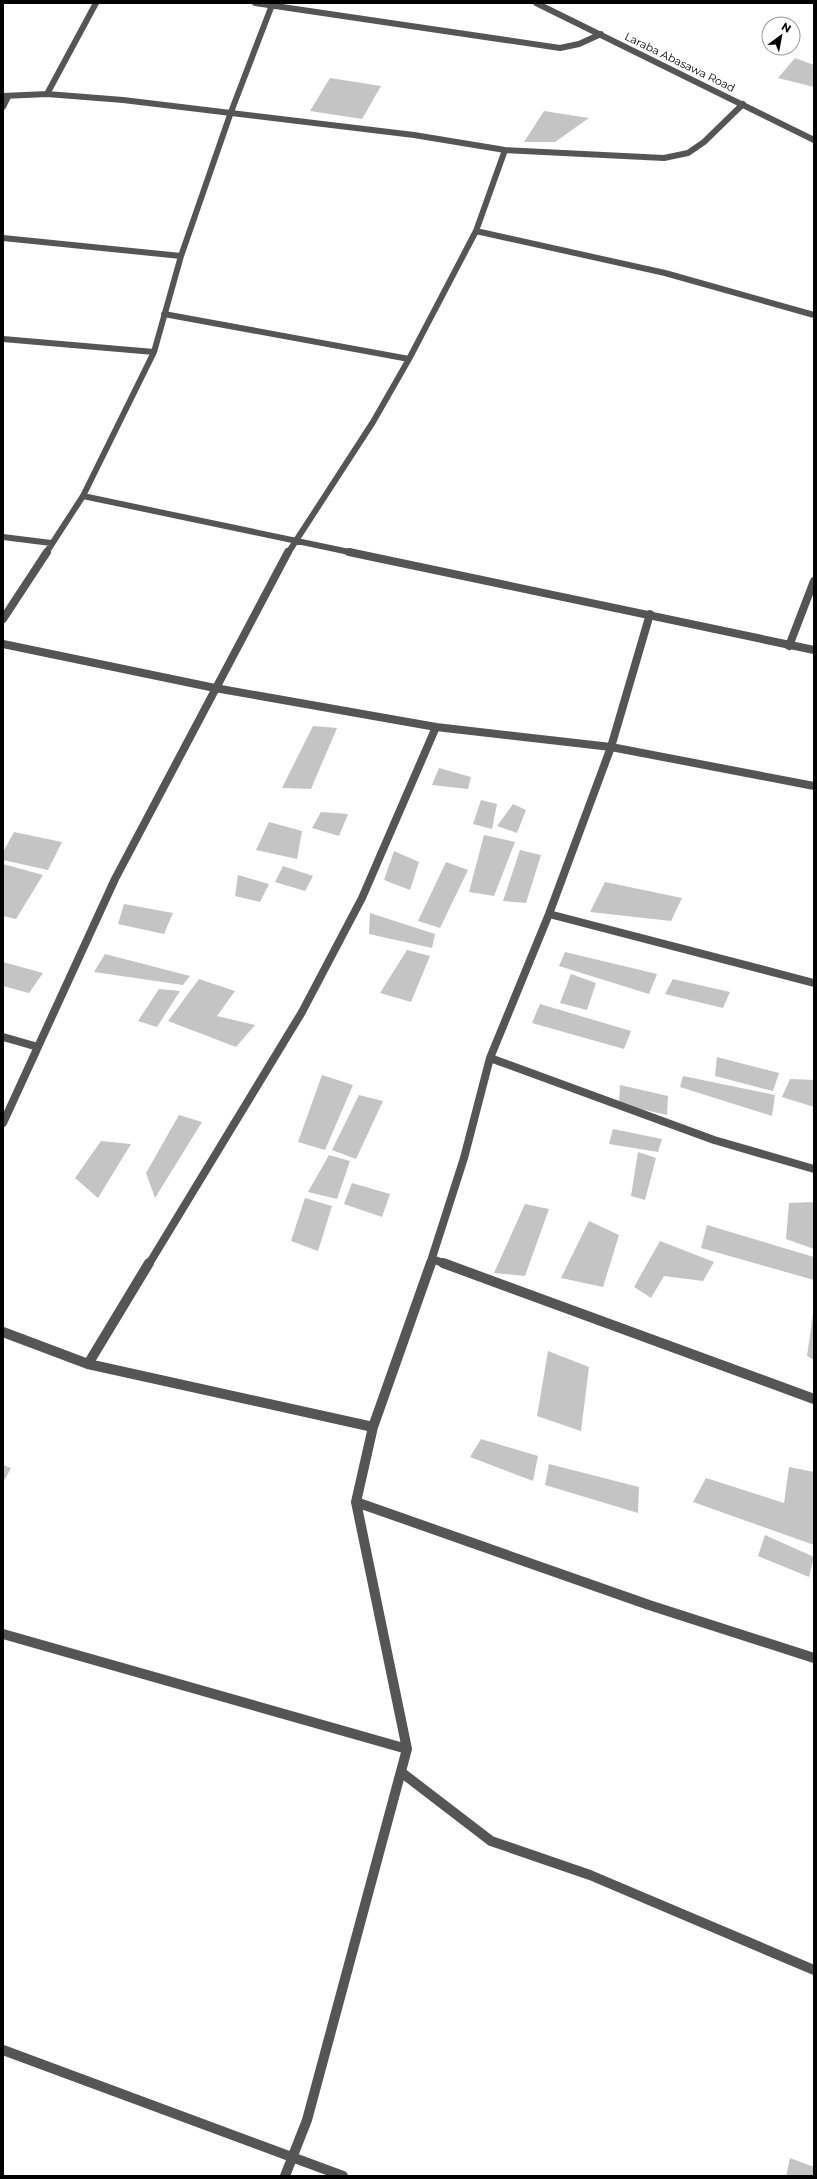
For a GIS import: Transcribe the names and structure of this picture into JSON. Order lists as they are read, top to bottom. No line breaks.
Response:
{"streets":{"street":["Laraba Abasawa Road"]},"north":"top right"}
